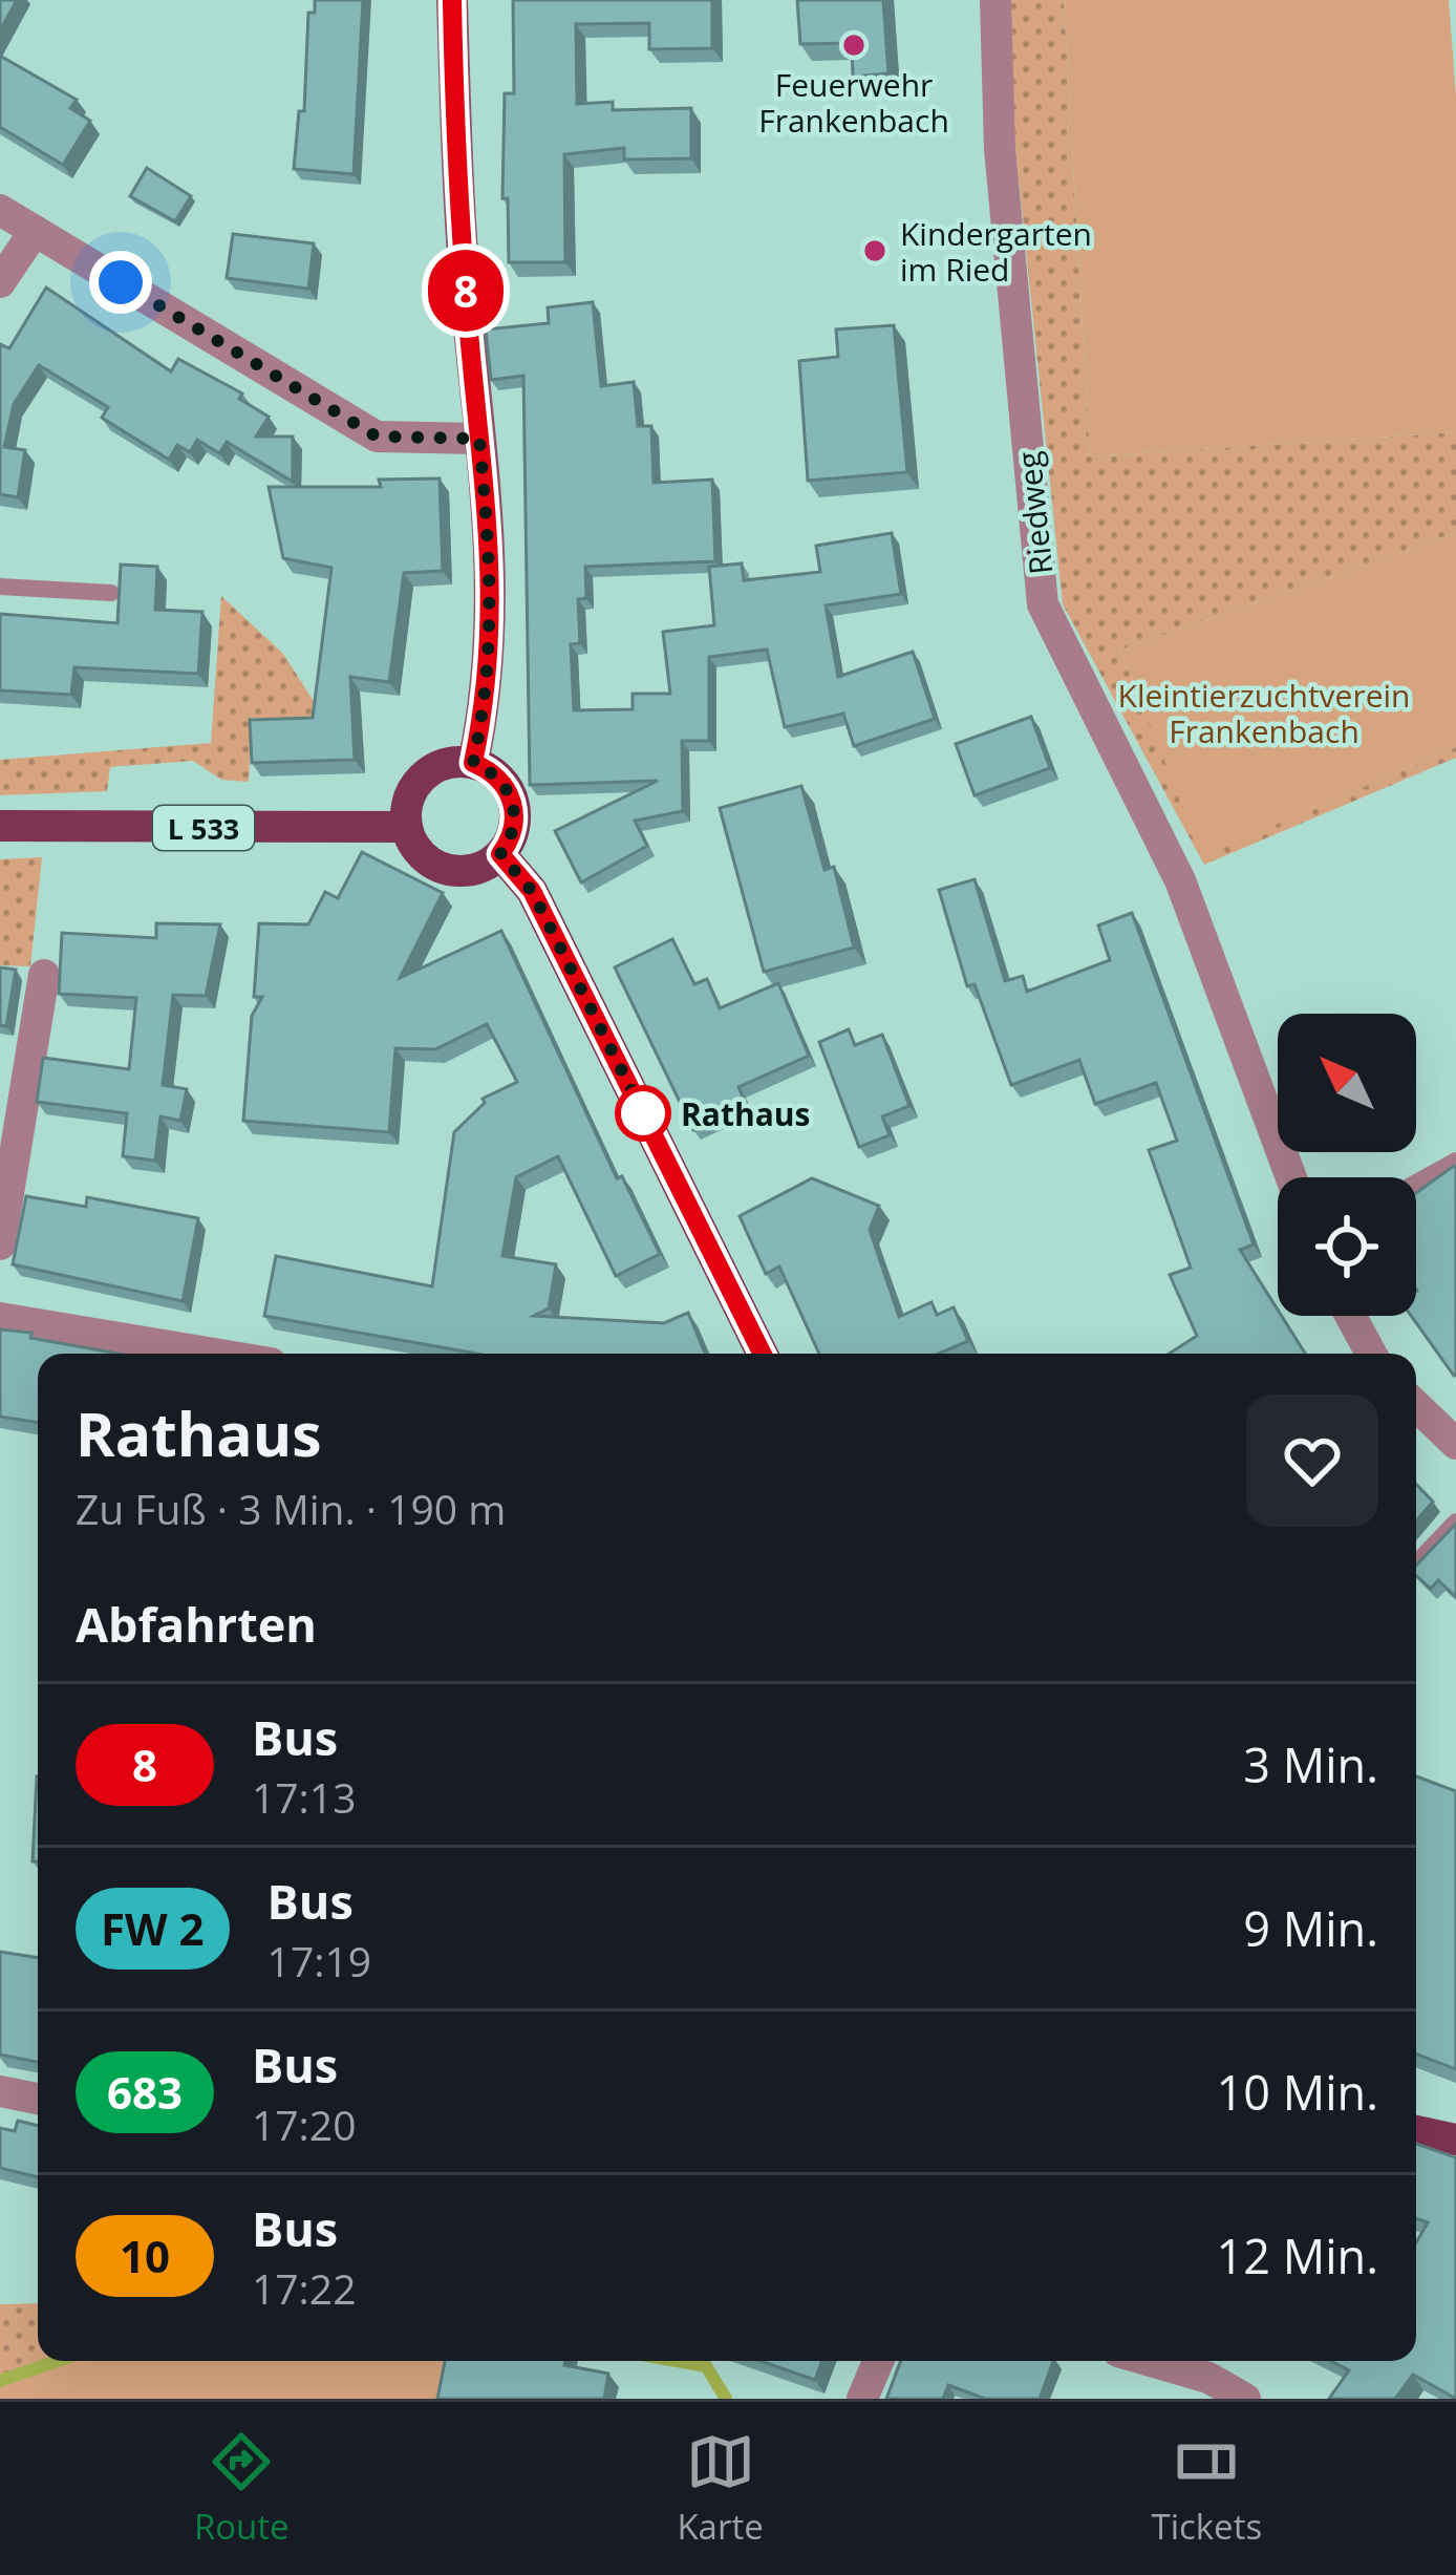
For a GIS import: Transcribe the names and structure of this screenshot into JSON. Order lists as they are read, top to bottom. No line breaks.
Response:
{"streets":{"main road":["L 533"],"street":["Riedweg"]},"parks":["Kleintierzuchtverein Frankenbach"],"places":["Feuerwehr Frankenbach","Kindergarten im Ried","Rathaus"],"lines":["bus line 8"],"north":"top left","page":{"on_map":"8","heading":[["Rathaus","Zu Fuß · 3 Min. · 190 m"],"Abfahrten"],"list":[{"mark":"8","name":"Bus","note":"17:13","value":"3 Min."},{"mark":"FW 2","name":"Bus","note":"17:19","value":"9 Min."},{"mark":"683","name":"Bus","note":"17:20","value":"10 Min."},{"mark":"10","name":"Bus","note":"17:22","value":"12 Min."}],"tabs":["Route","Karte","Tickets"]}}
